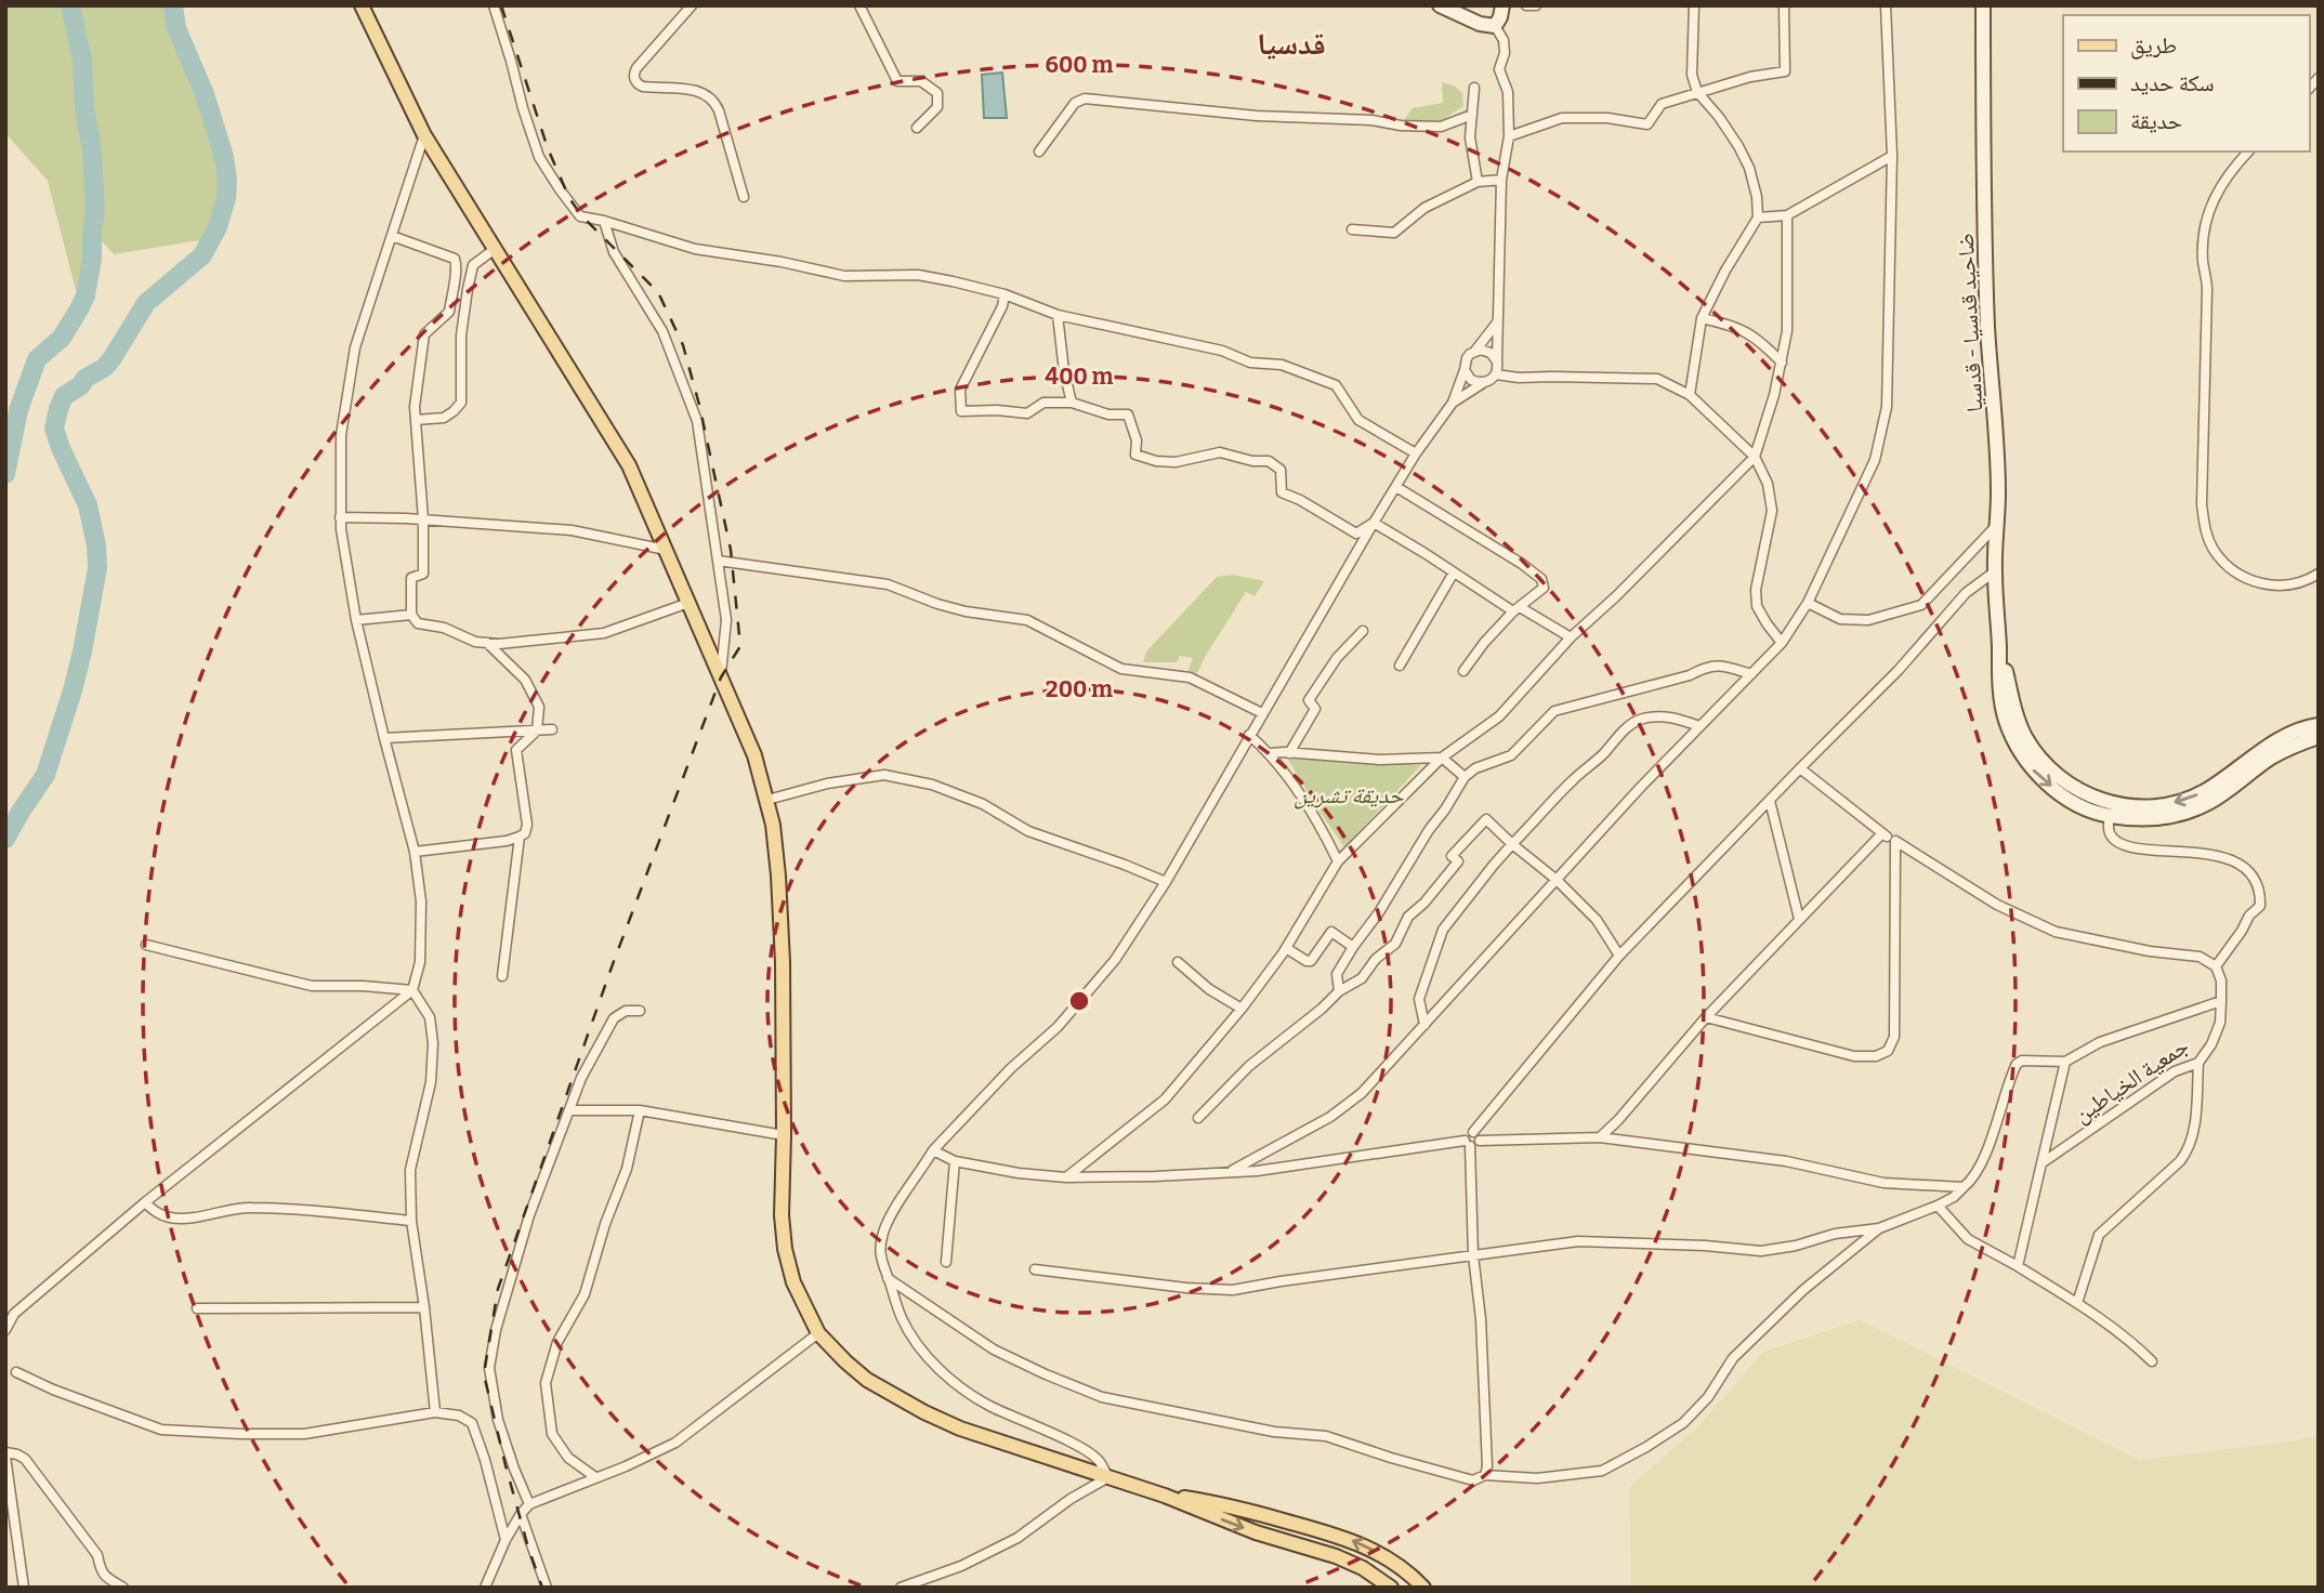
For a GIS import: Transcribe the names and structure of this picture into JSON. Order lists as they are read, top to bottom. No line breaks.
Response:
{"streets":{"main road":["ضاحيد قدسيا - قدسيا"],"street":["جمعية الخياطين"]},"districts":["قدسيا"],"parks":["حديقة تشرين"],"legend":["طريق","سكة حديد","حديقة"],"rings":["600 m","400 m","200 m"]}
